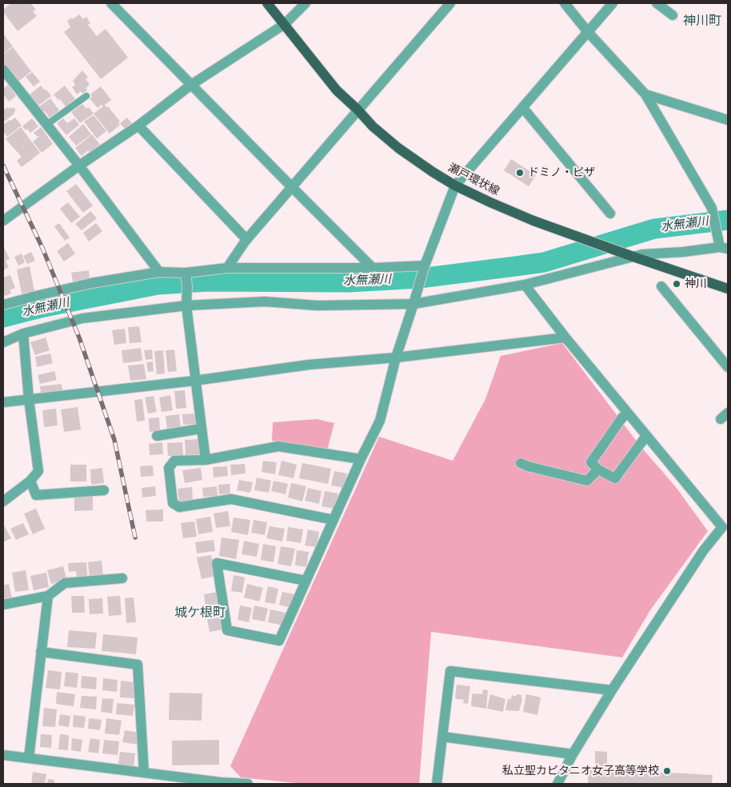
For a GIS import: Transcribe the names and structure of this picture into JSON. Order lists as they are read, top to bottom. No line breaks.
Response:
{"streets":{"main road":["瀬戸環状線"]},"districts":["神川町","城ケ根町"],"water":["水無瀬川"],"places":["ドミノ・ピザ","神川","私立聖カピタニオ女子高等学校"]}
